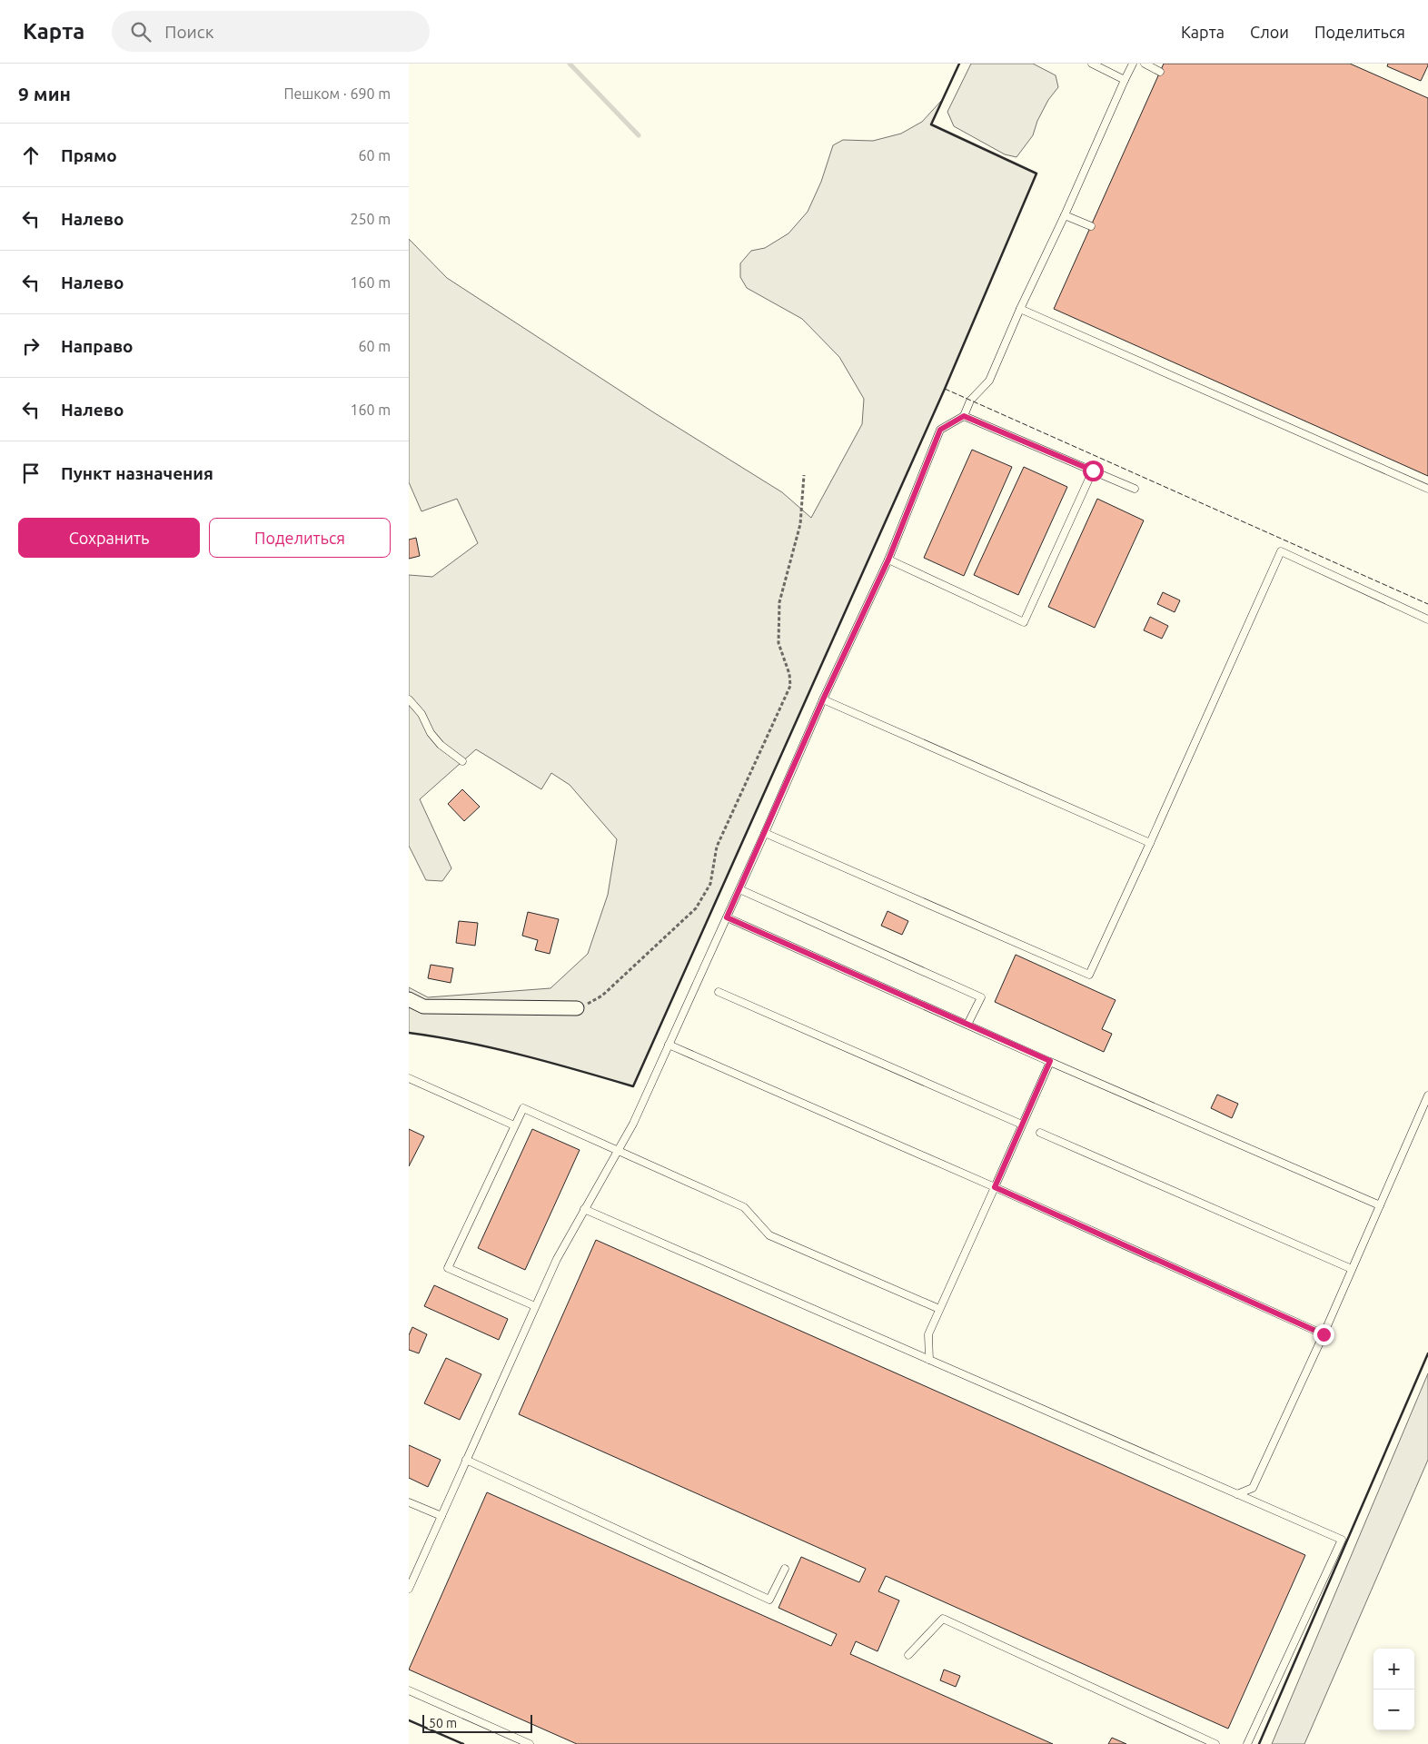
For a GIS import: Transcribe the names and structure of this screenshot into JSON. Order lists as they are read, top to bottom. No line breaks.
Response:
{"scale_bar":"50 m","page":{"header":"Карта","search":"Поиск","nav":["Карта","Слои","Поделиться"],"heading":["9 мин","Пешком · 690 m"],"list":[["Прямо","60 m"],["Налево","250 m"],["Налево","160 m"],["Направо","60 m"],["Налево","160 m"],"Пункт назначения"],"buttons":["Сохранить","Поделиться"],"map_buttons":["+","−"],"scale":"50 m"}}
